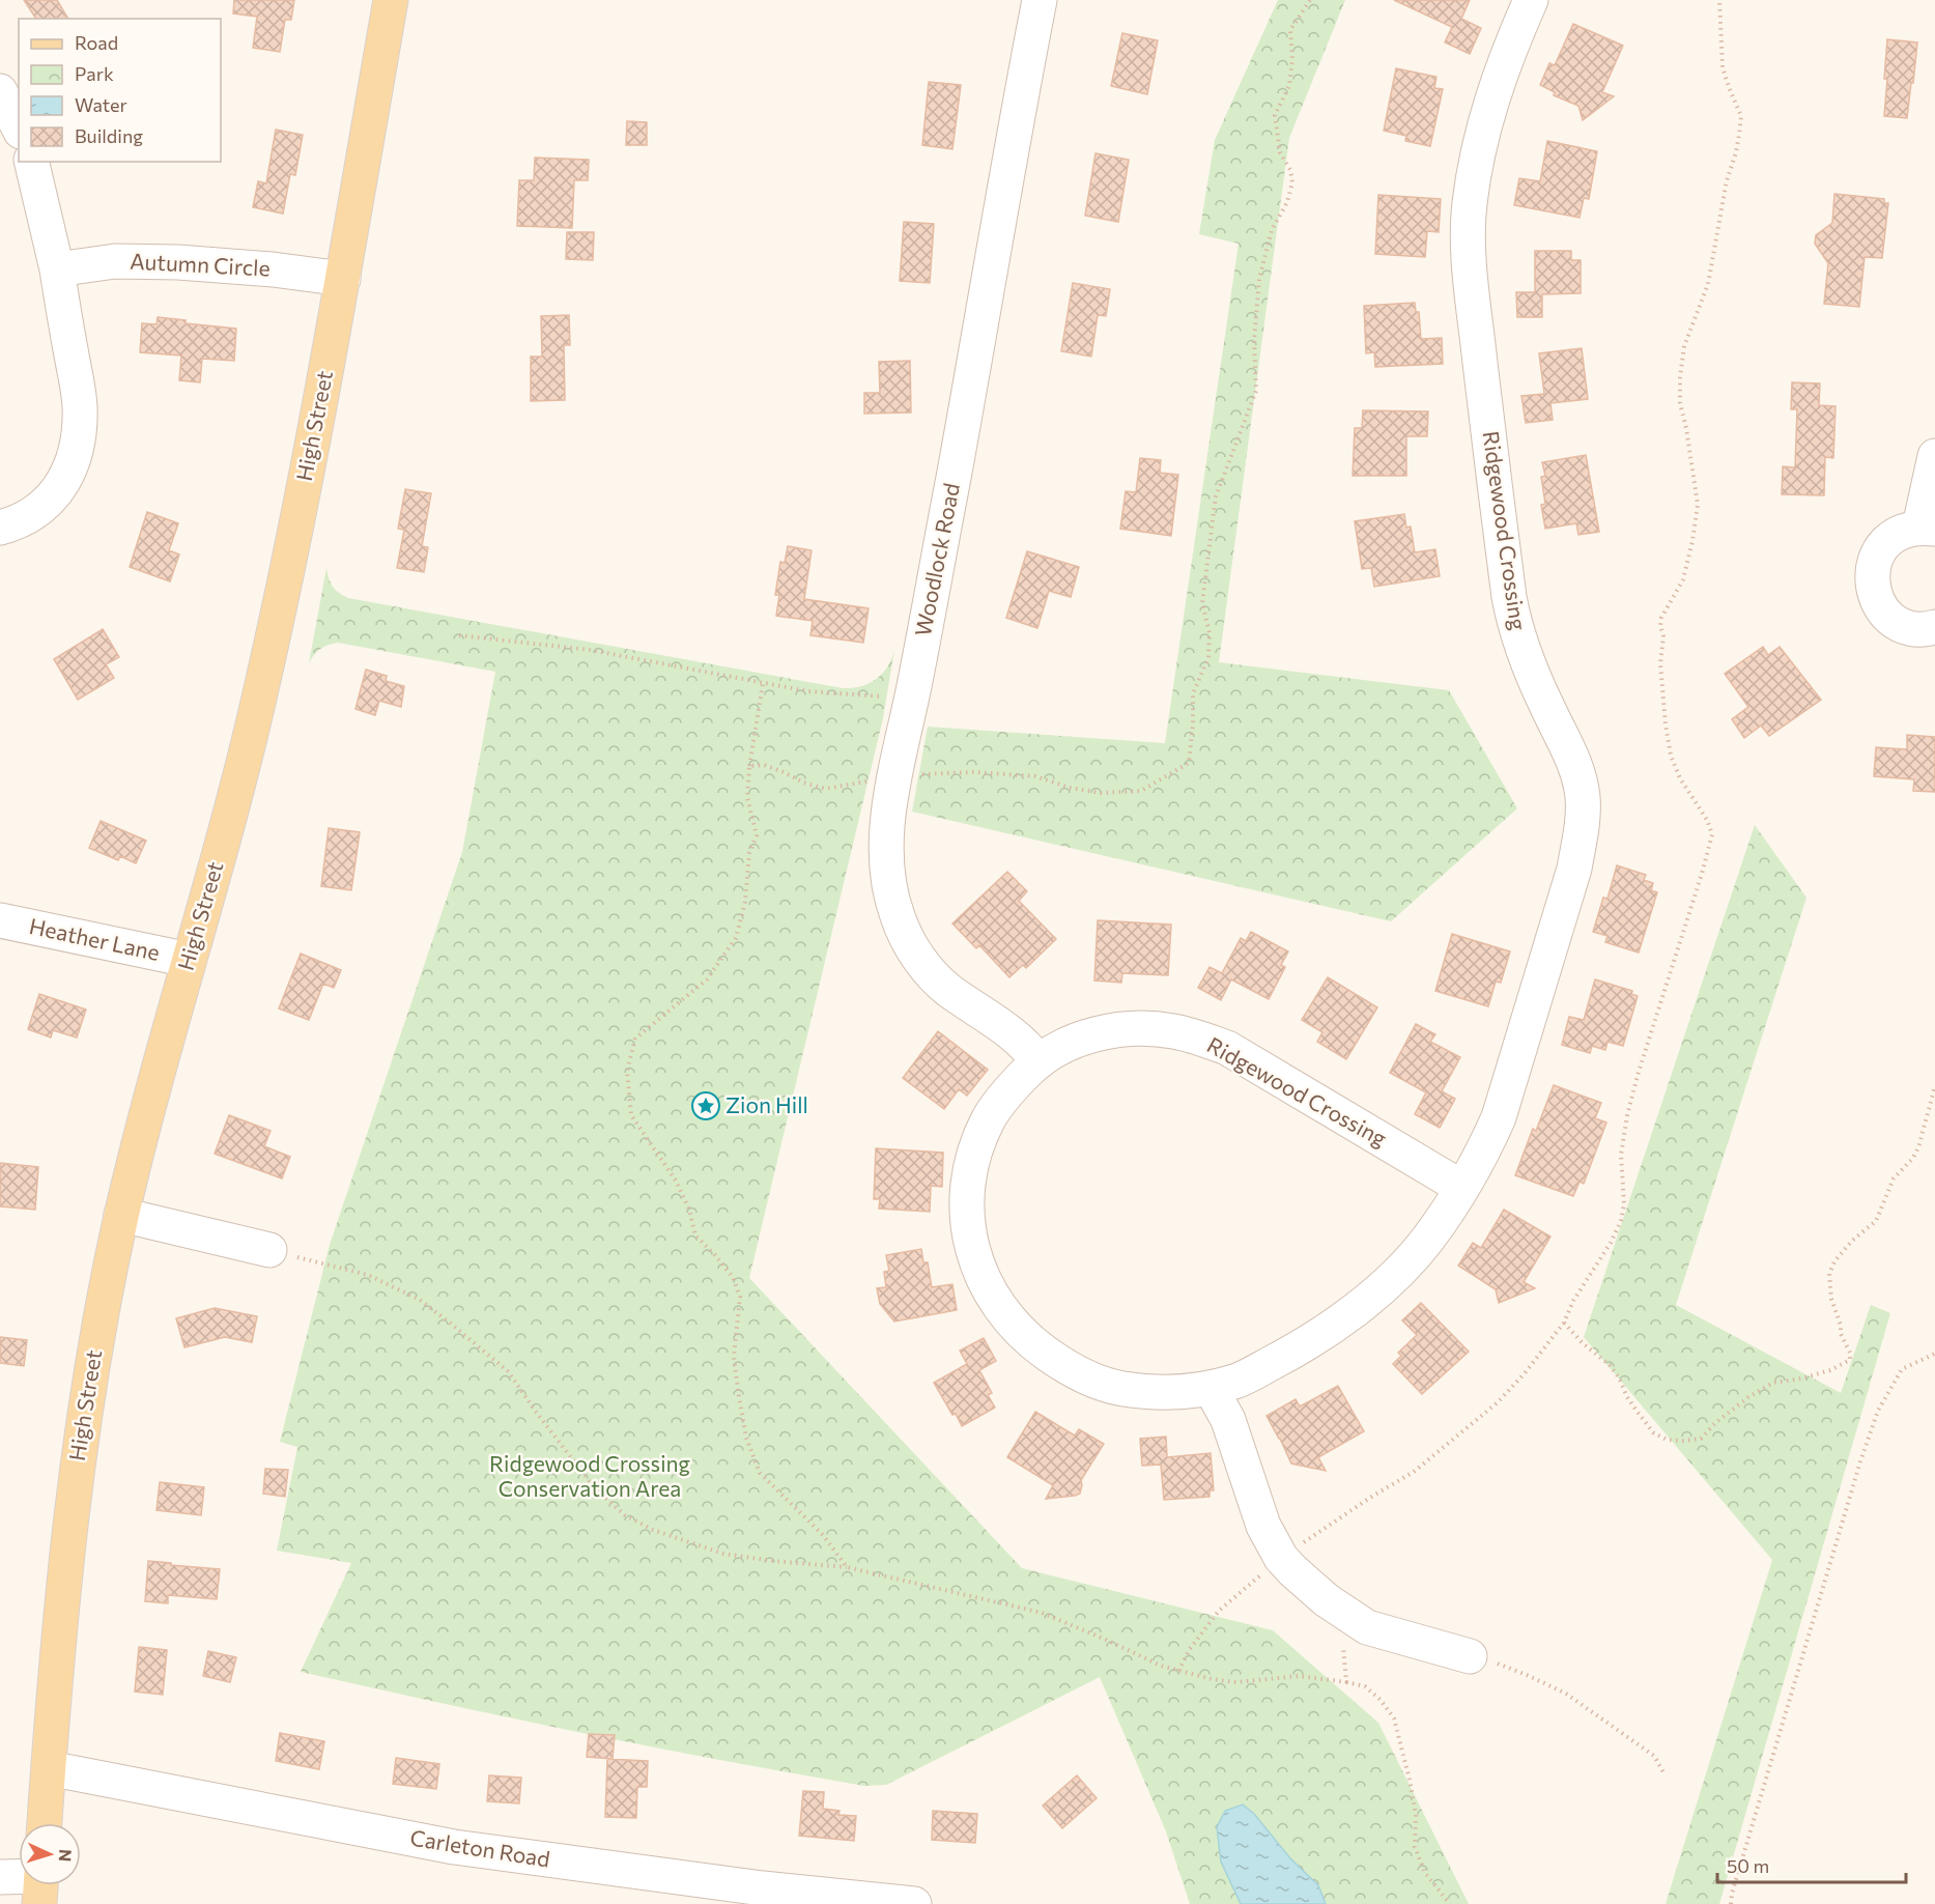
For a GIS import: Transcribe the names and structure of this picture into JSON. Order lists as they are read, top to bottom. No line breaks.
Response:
{"streets":{"main road":["High Street"],"street":["Autumn Circle","Ridgewood Crossing","Woodlock Road","Heather Lane","Carleton Road"]},"crossings":[["Autumn Circle","High Street"],["High Street","Heather Lane"],["High Street","Carleton Road"],["Ridgewood Crossing","Woodlock Road"]],"parks":["Ridgewood Crossing Conservation Area"],"places":{"place":["Zion Hill"]},"legend":["Road","Park","Water","Building"],"scale_bar":"50 m","north":"right"}
